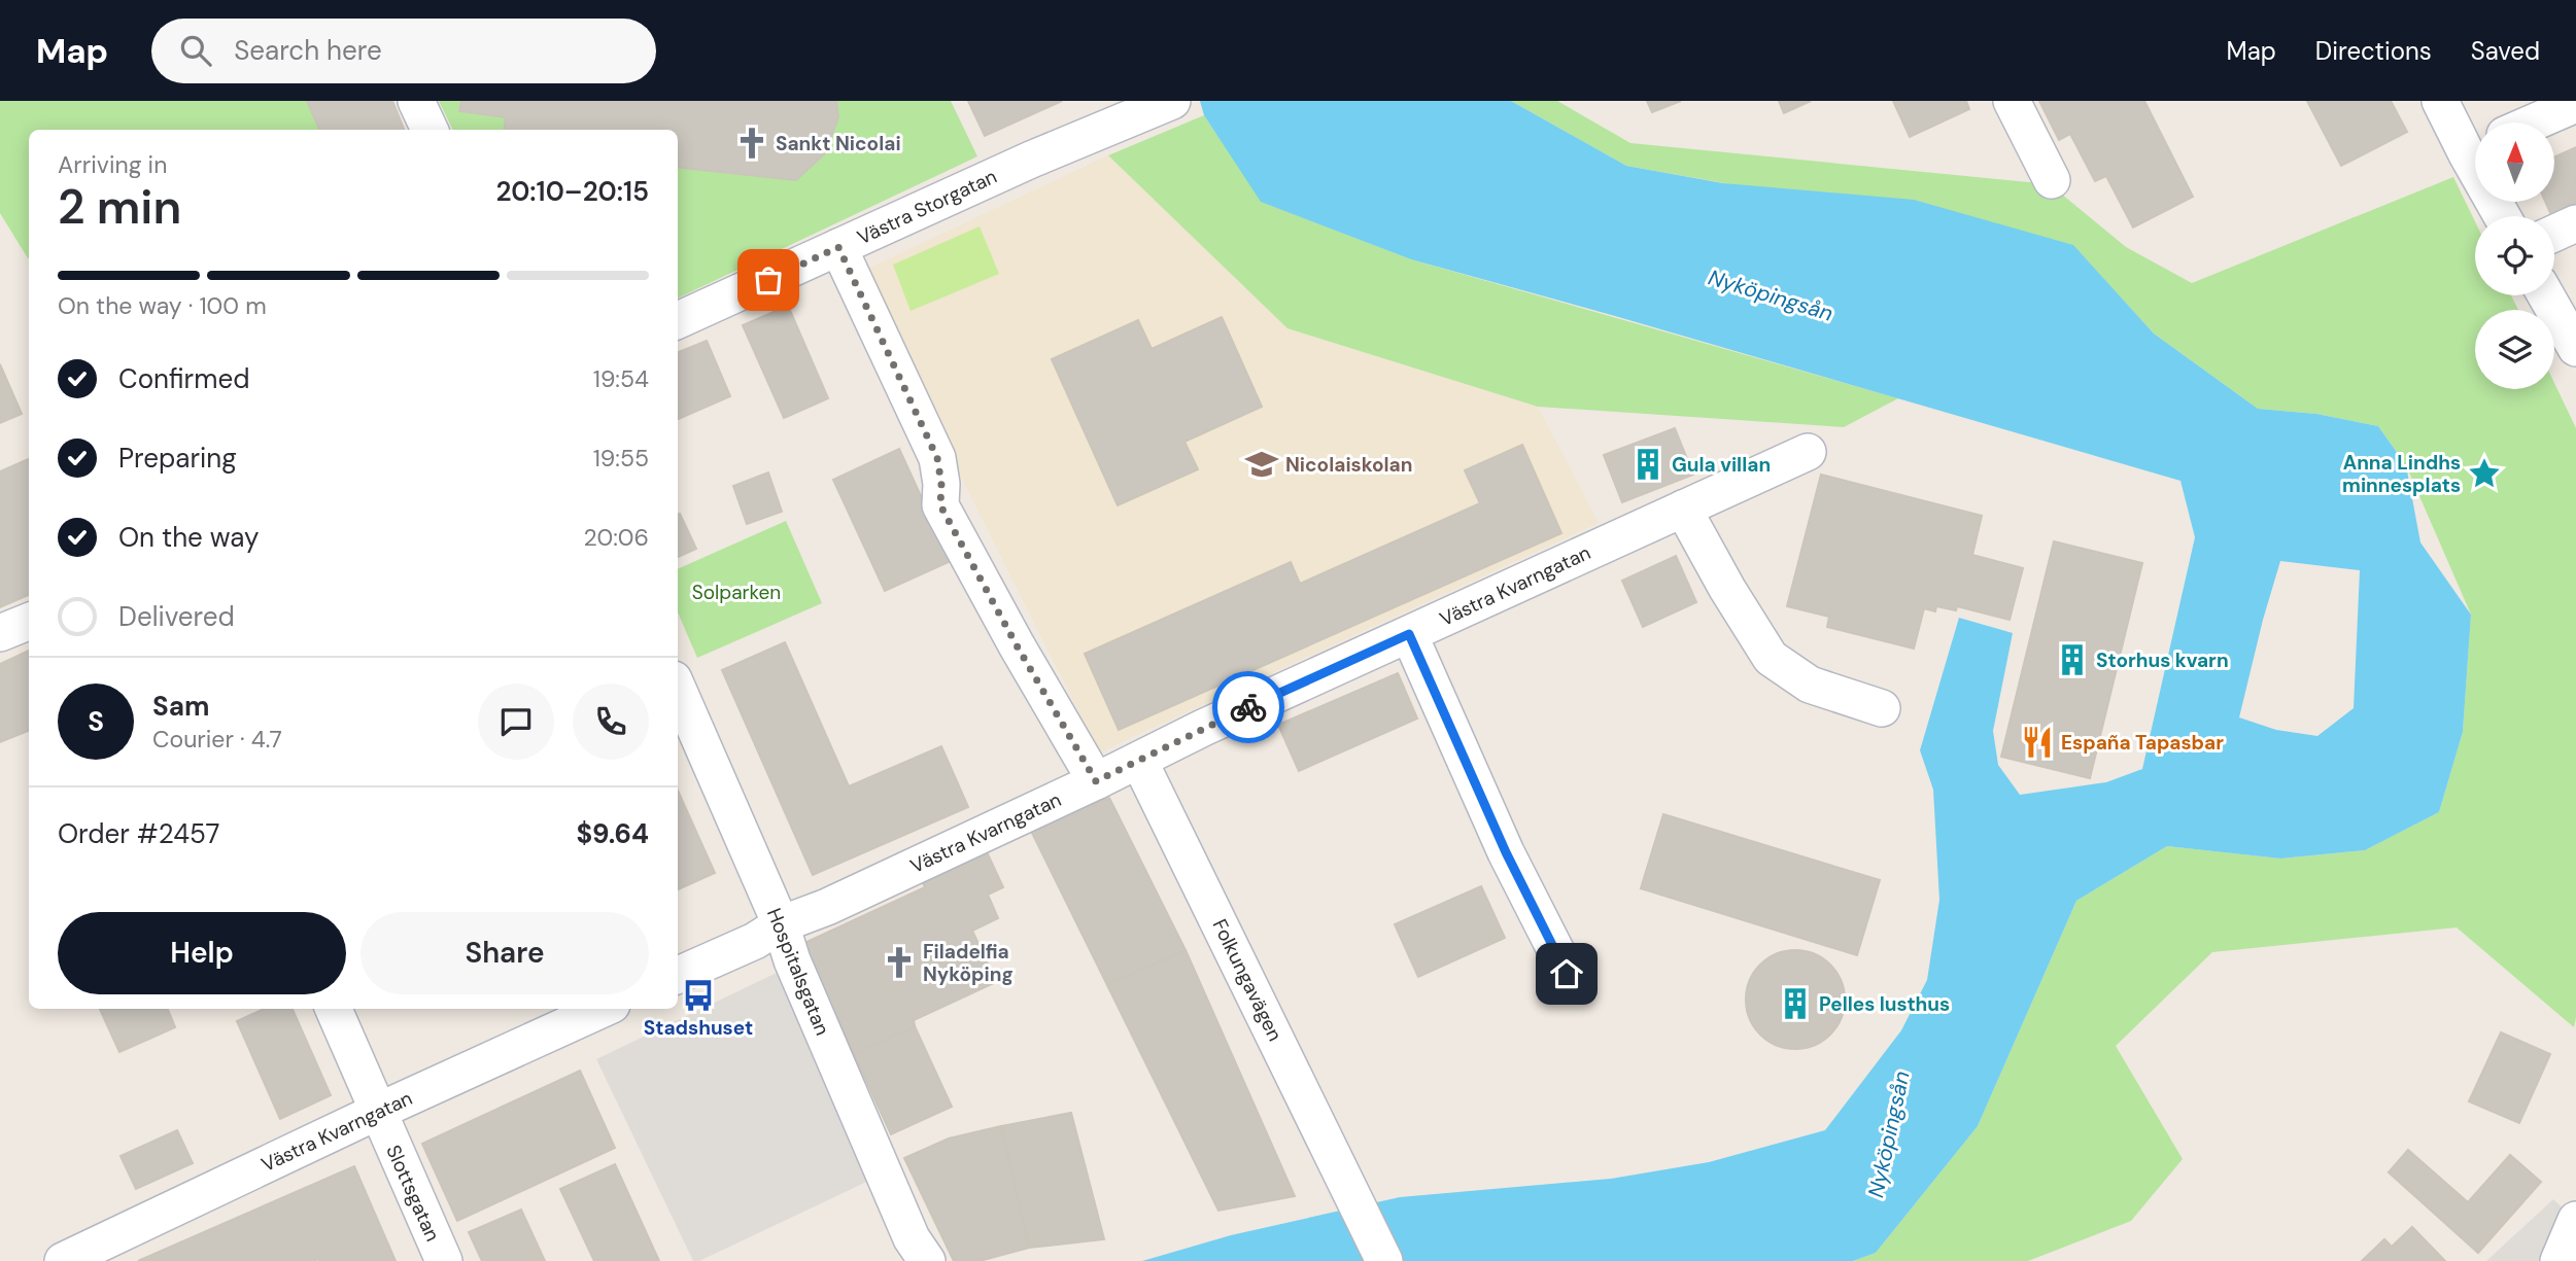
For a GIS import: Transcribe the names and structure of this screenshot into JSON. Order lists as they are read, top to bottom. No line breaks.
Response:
{"streets":{"street":["Västra Storgatan","Västra Kvarngatan","Hospitalsgatan","Folkungavägen","Slottsgatan"]},"crossings":[["Västra Kvarngatan","Hospitalsgatan"],["Västra Kvarngatan","Folkungavägen"],["Västra Kvarngatan","Slottsgatan"]],"water":["Nyköpingsån"],"parks":["Solparken"],"places":{"church":["Sankt Nicolai","Filadelfia Nyköping"],"school or university":["Nicolaiskolan"],"building":["Gula villan","Storhus kvarn","Pelles lusthus"],"place":["Anna Lindhs minnesplats"],"restaurant":["España Tapasbar"],"bus stop":["Stadshuset"]},"north":"top","page":{"header":"Map","search":"Search here","nav":["Map","Directions","Saved"],"heading":["2 min","Arriving in","20:10–20:15"],"panel":["Sam","Courier · 4.7","Order #2457","$9.64"],"bar":"On the way · 100 m","list":[["Confirmed","19:54"],["Preparing","19:55"],["On the way","20:06"],"Delivered"],"round":"S","buttons":["Help","Share"]}}
